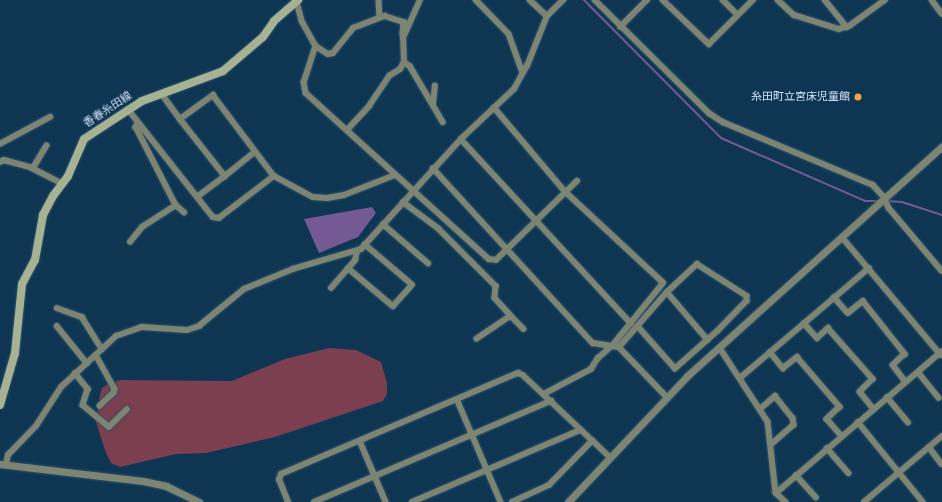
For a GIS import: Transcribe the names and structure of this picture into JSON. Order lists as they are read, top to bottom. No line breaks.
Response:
{"streets":{"main road":["香春糸田線"]},"places":["糸田町立宮床児童館"]}
